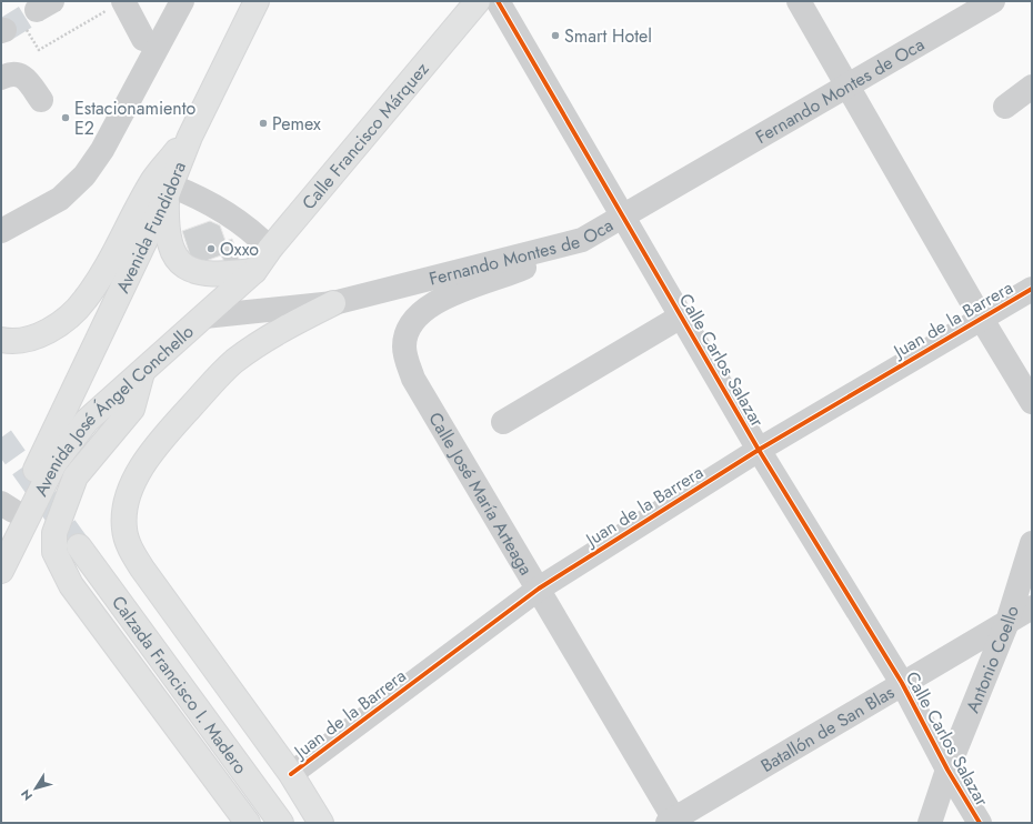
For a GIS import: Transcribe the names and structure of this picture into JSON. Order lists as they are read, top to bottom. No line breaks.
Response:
{"streets":{"main road":["Calle Francisco Márquez","Avenida Fundidora","Avenida José Ángel Conchello","Calzada Francisco I. Madero"],"street":["Fernando Montes de Oca","Juan de la Barrera","Calle Carlos Salazar","Calle José María Arteaga","Antonio Coello","Batallón de San Blas"]},"crossings":[["Fernando Montes de Oca","Calle Carlos Salazar"],["Fernando Montes de Oca","Avenida José Ángel Conchello"],["Fernando Montes de Oca","Calle José María Arteaga"],["Calle Francisco Márquez","Avenida José Ángel Conchello"],["Avenida Fundidora","Avenida José Ángel Conchello"],["Juan de la Barrera","Calle Carlos Salazar"],["Juan de la Barrera","Calle José María Arteaga"],["Calle Carlos Salazar","Antonio Coello"],["Calle Carlos Salazar","Batallón de San Blas"],["Calle José María Arteaga","Batallón de San Blas"],["Antonio Coello","Batallón de San Blas"]],"places":["Smart Hotel","Estacionamiento E2","Pemex","Oxxo"],"north":"bottom left"}
